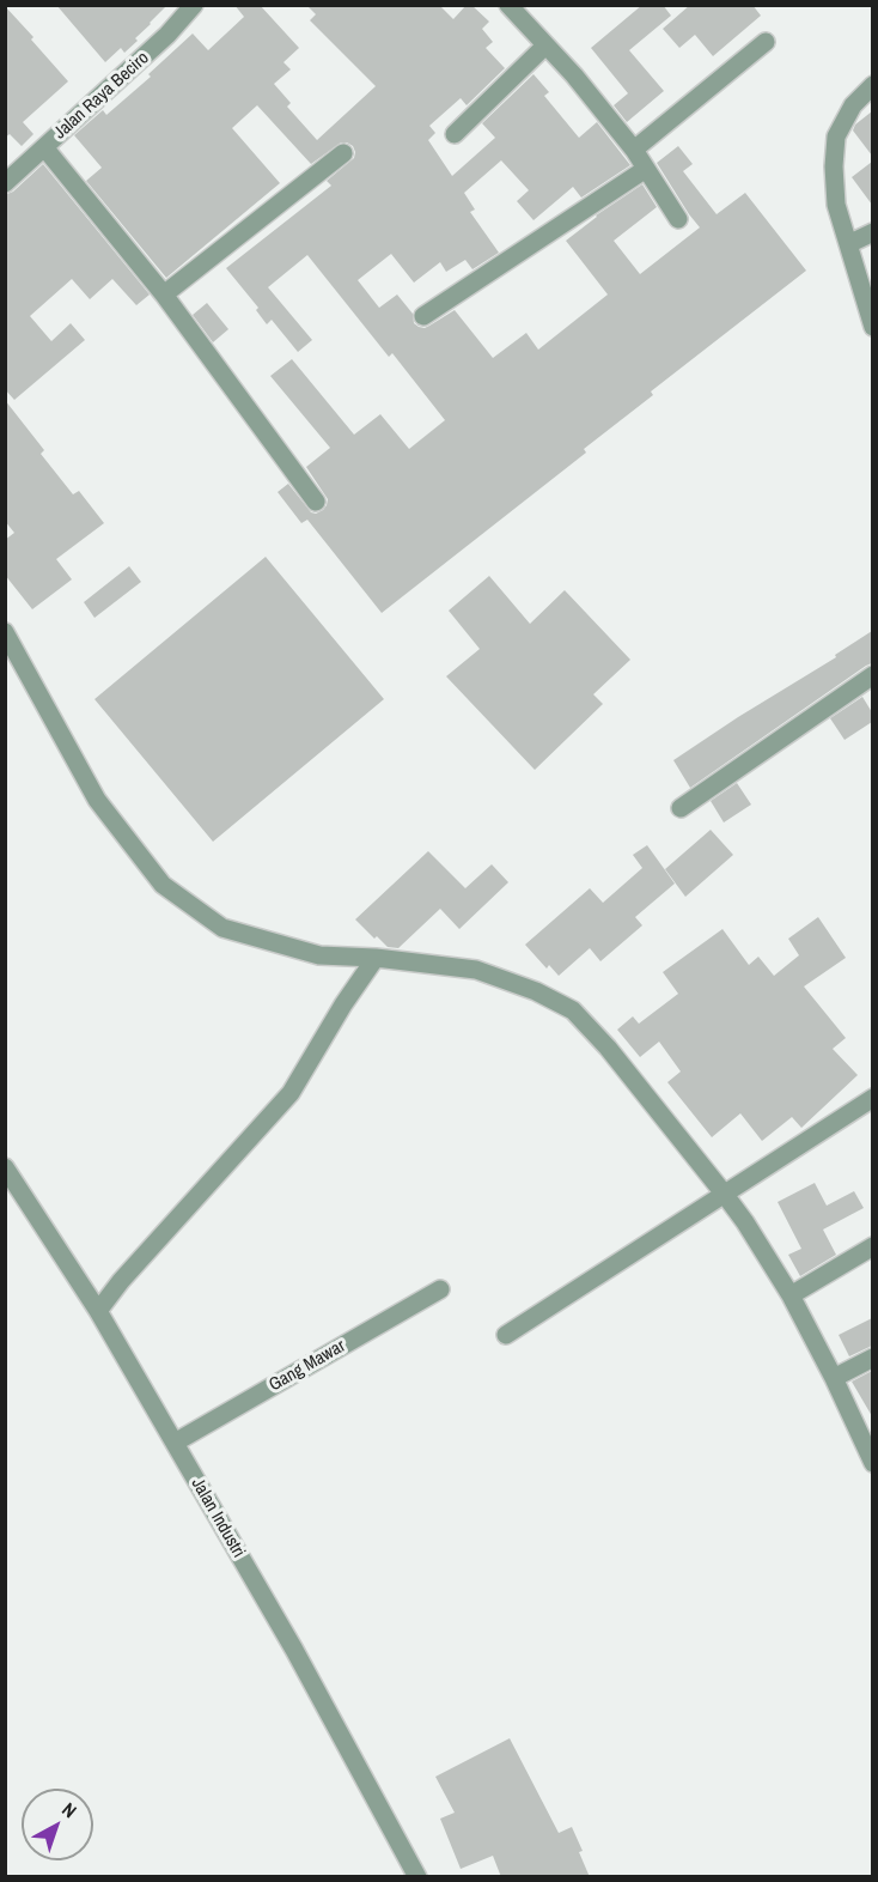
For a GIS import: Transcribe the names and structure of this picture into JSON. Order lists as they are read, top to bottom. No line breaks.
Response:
{"streets":{"street":["Jalan Raya Beciro","Gang Mawar","Jalan Industri"]},"crossings":[["Gang Mawar","Jalan Industri"]],"north":"top right"}
